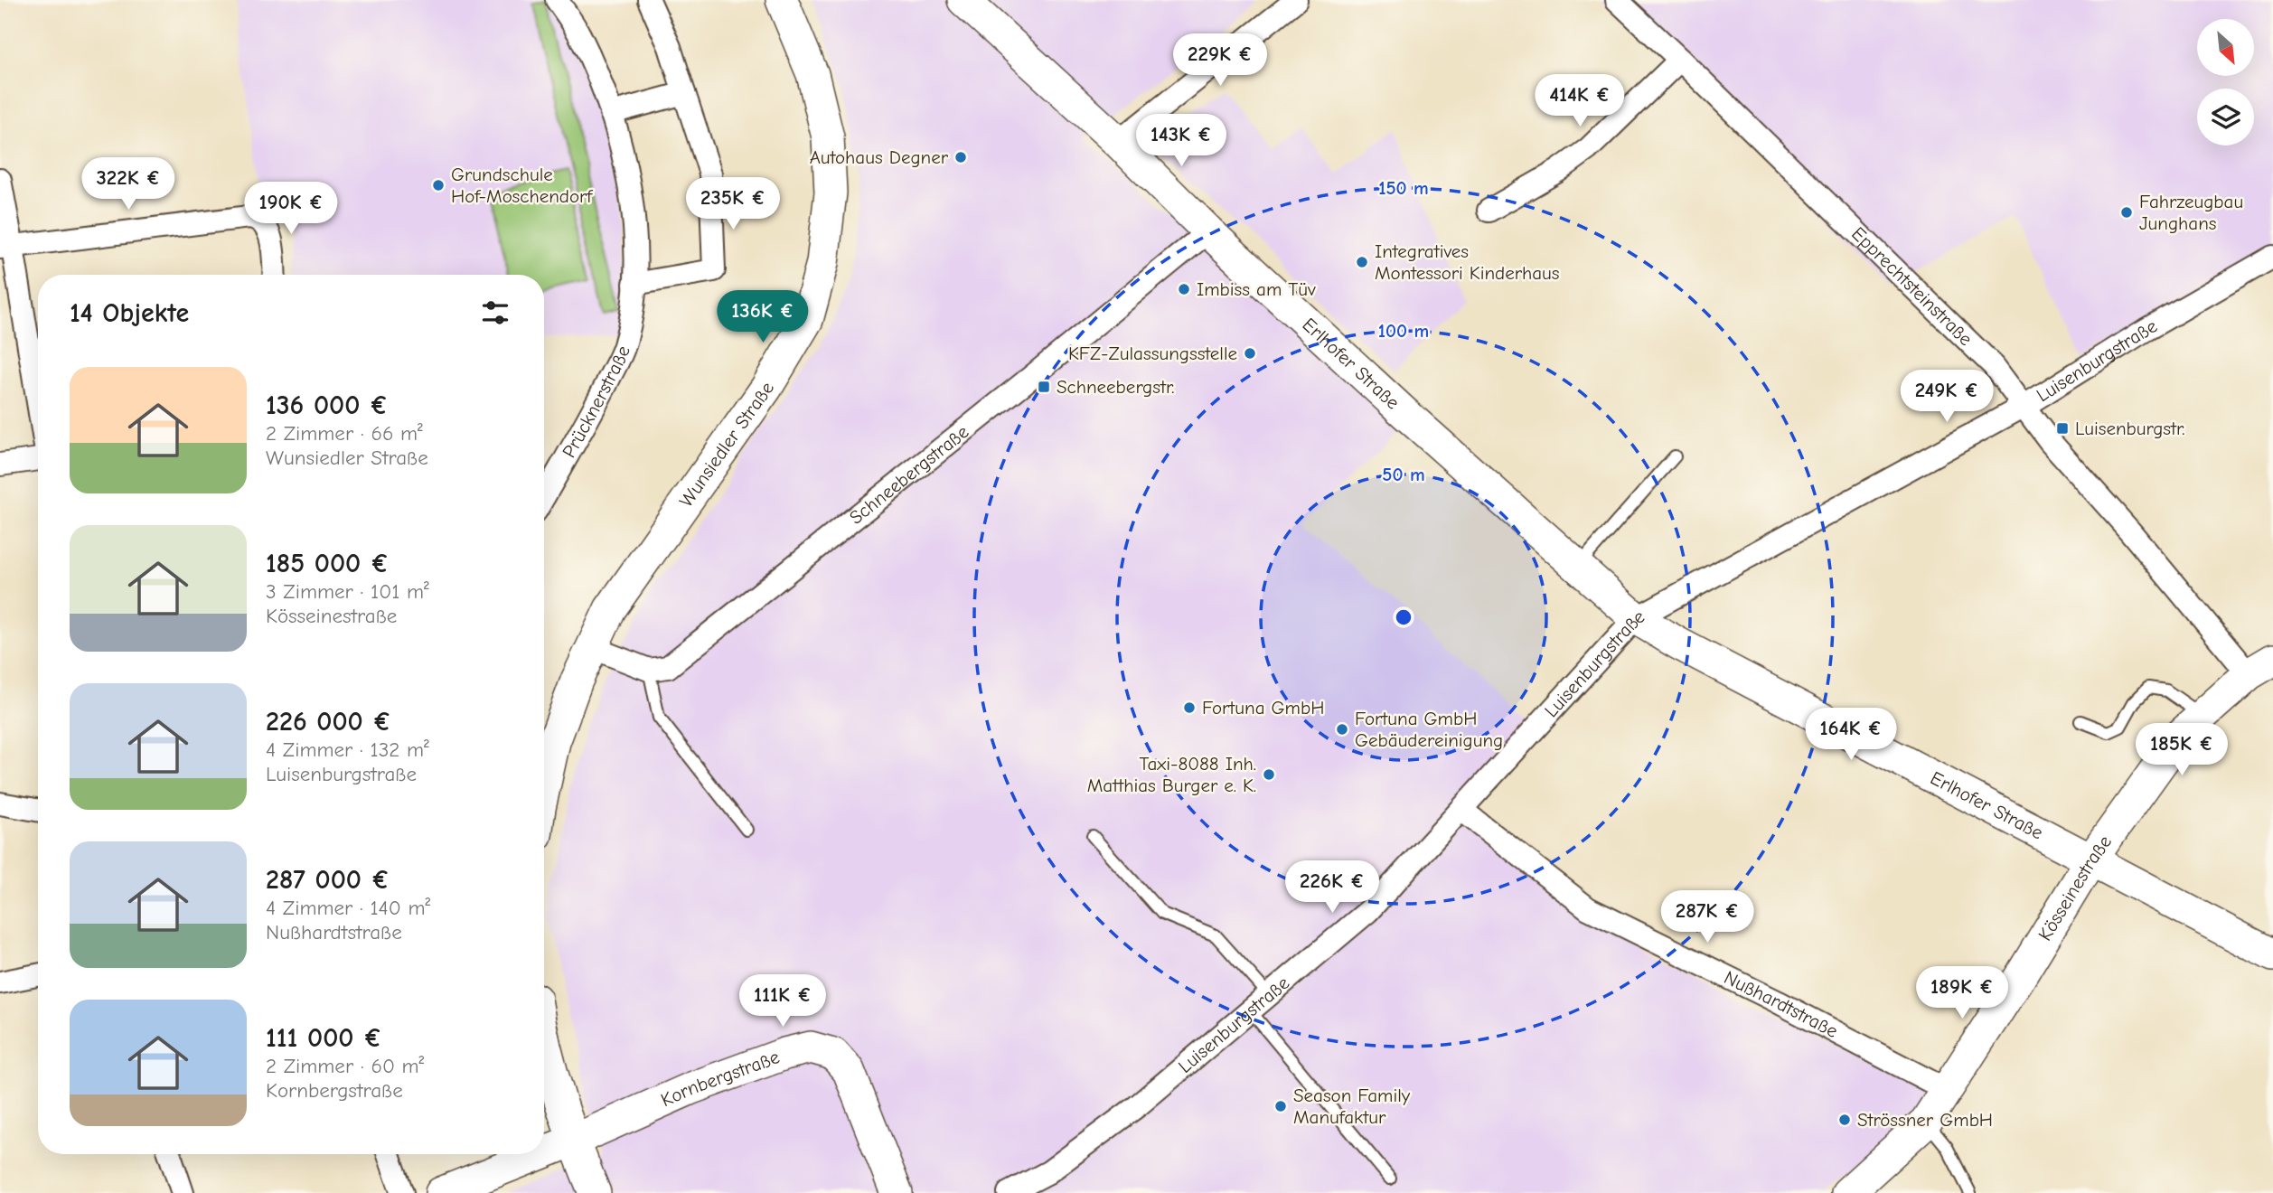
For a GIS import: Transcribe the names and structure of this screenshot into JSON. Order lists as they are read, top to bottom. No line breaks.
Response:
{"streets":{"street":["Epprechtsteinstraße","Luisenburgstraße","Erlhofer Straße","Prücknerstraße","Wunsiedler Straße","Schneebergstraße","Kösseinestraße","Nußhardtstraße","Kornbergstraße"]},"crossings":[["Epprechtsteinstraße","Luisenburgstraße"],["Epprechtsteinstraße","Kösseinestraße"],["Luisenburgstraße","Erlhofer Straße"],["Luisenburgstraße","Nußhardtstraße"],["Erlhofer Straße","Schneebergstraße"],["Erlhofer Straße","Kösseinestraße"],["Kösseinestraße","Nußhardtstraße"]],"places":{"other":["Autohaus Degner","Grundschule Hof-Moschendorf","Fahrzeugbau Junghans","Integratives Montessori Kinderhaus","Imbiss am Tüv","KFZ-Zulassungsstelle","Fortuna GmbH","Fortuna GmbH Gebäudereinigung","Taxi-8088 Inh. Matthias Burger e. K.","Season Family Manufaktur","Strössner GmbH"],"transit":["Schneebergstr.","Luisenburgstr."]},"north":"bottom right","page":{"price":["229K €","414K €","143K €","322K €","235K €","190K €","136K €","249K €","164K €","185K €","226K €","287K €","189K €","111K €"],"heading":"14 Objekte","list":[{"name":"136 000 €","note":"2 Zimmer · 66 m² · Wunsiedler Straße"},{"name":"185 000 €","note":"3 Zimmer · 101 m² · Kösseinestraße"},{"name":"226 000 €","note":"4 Zimmer · 132 m² · Luisenburgstraße"},{"name":"287 000 €","note":"4 Zimmer · 140 m² · Nußhardtstraße"},{"name":"111 000 €","note":"2 Zimmer · 60 m² · Kornbergstraße"}]},"rings":["150 m","100 m","50 m"]}
